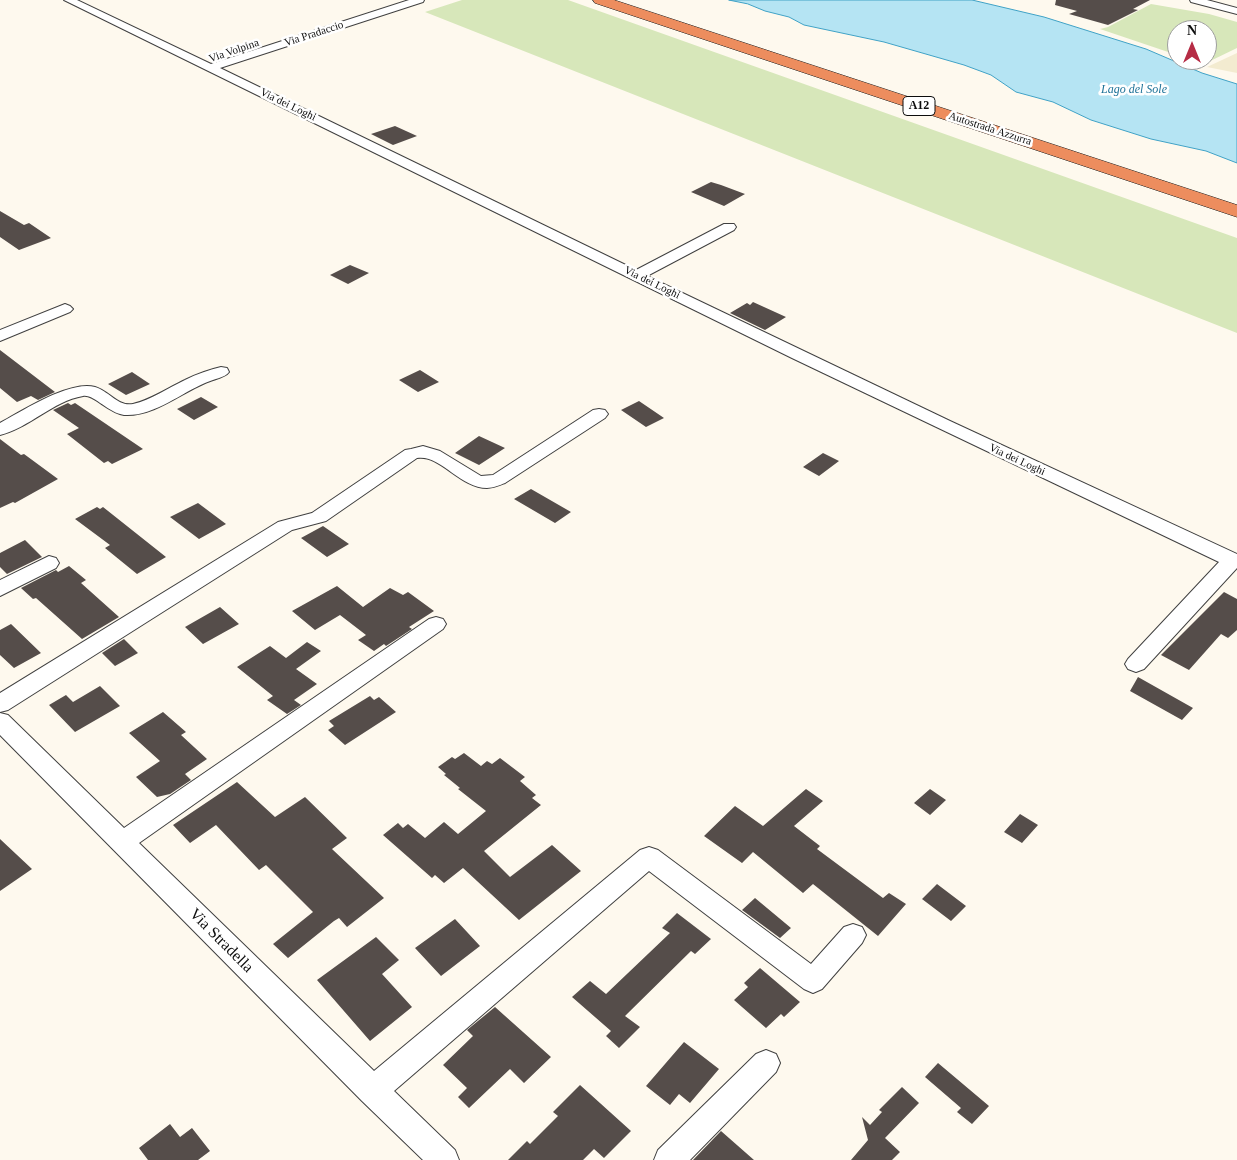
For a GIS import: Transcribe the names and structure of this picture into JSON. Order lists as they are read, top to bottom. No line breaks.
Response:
{"streets":{"highway":["A12","Autostrada Azzurra"],"street":["Via Pradaccio","Via Volpina","Via dei Loghi","Via Stradella"]},"crossings":[["Via Pradaccio","Via Volpina"],["Via Pradaccio","Via dei Loghi"],["Via Volpina","Via dei Loghi"]],"water":["Lago del Sole"],"north":"top"}
